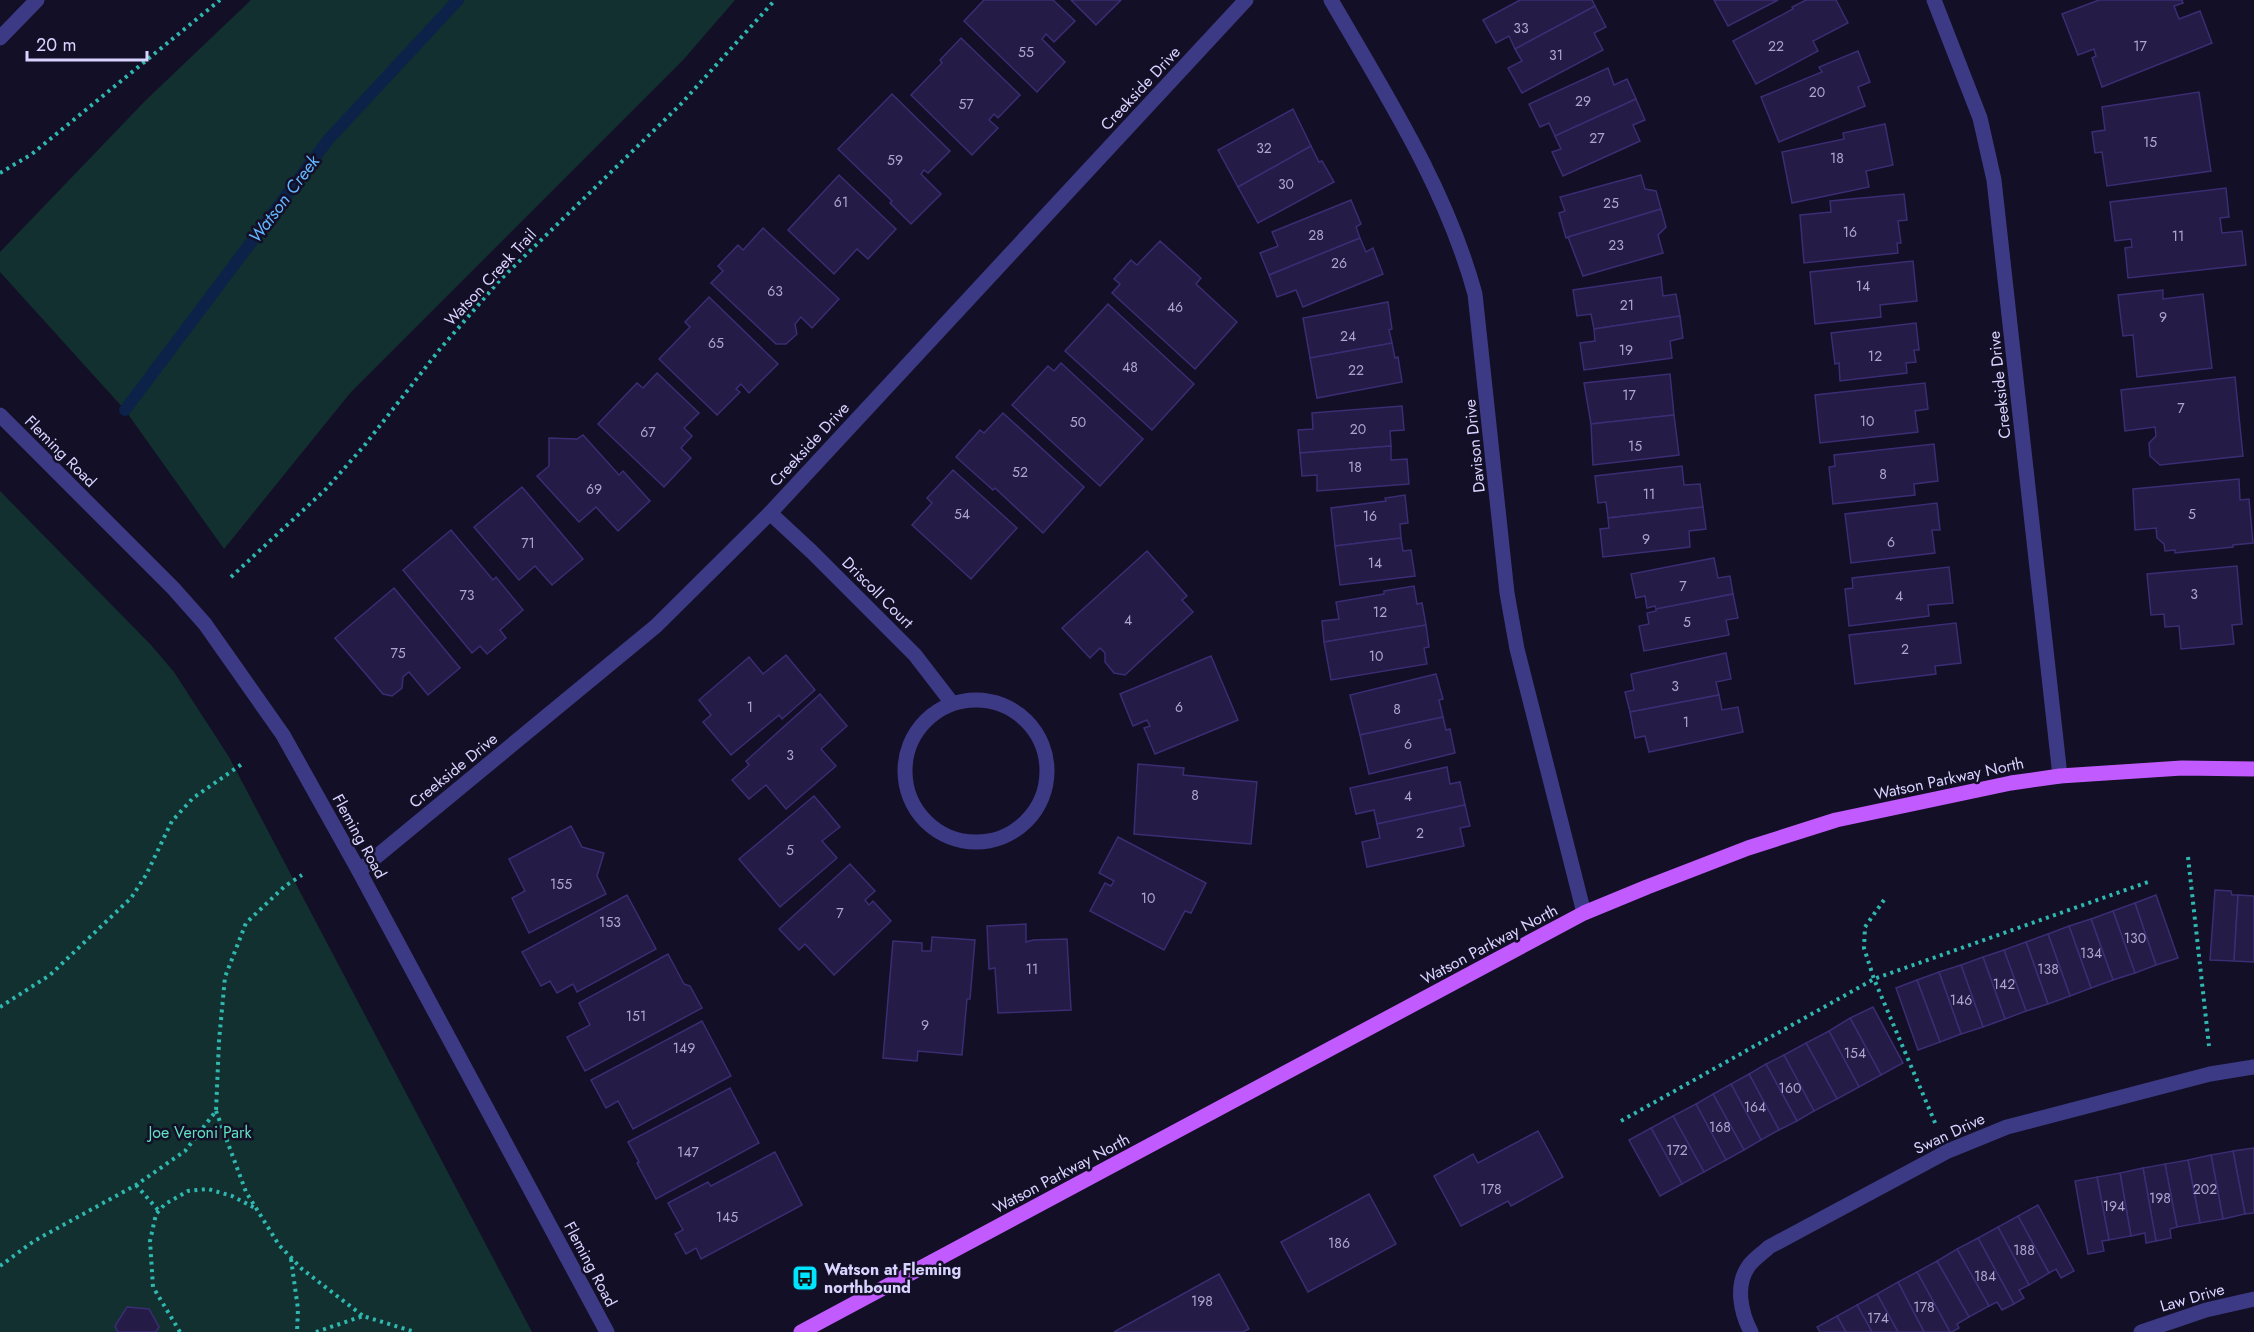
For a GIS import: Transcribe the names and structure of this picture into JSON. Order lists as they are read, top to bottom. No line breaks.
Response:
{"streets":{"main road":["Watson Parkway North"],"street":["Creekside Drive","Davison Drive","Fleming Road","Driscoll Court","Swan Drive","Law Drive"],"path":["Watson Creek Trail"]},"crossings":[["Creekside Drive","Fleming Road"],["Creekside Drive","Driscoll Court"],["Creekside Drive","Watson Parkway North"],["Davison Drive","Watson Parkway North"]],"water":["Watson Creek"],"parks":["Joe Veroni Park"],"places":{"bus stop":["Watson at Fleming northbound"]},"house_numbers":["33","22","17","55","31","20","29","57","27","15","32","18","59","30","61","25","16","28","11","23","26","14","63","21","46","9","24","65","19","12","48","22","17","7","10","50","20","67","15","18","52","8","69","11","54","5","16","9","6","71","14","7","3","73","4","12","4","5","2","75","10","3","1","6","8","1","6","3","8","4","2","5","155","10","7","153","130","134","11","138","142","146","151","9","149","154","160","164","168","172","147","178","202","198","194","145","186","188","184","198","178","174"],"scale_bar":"20 m"}
